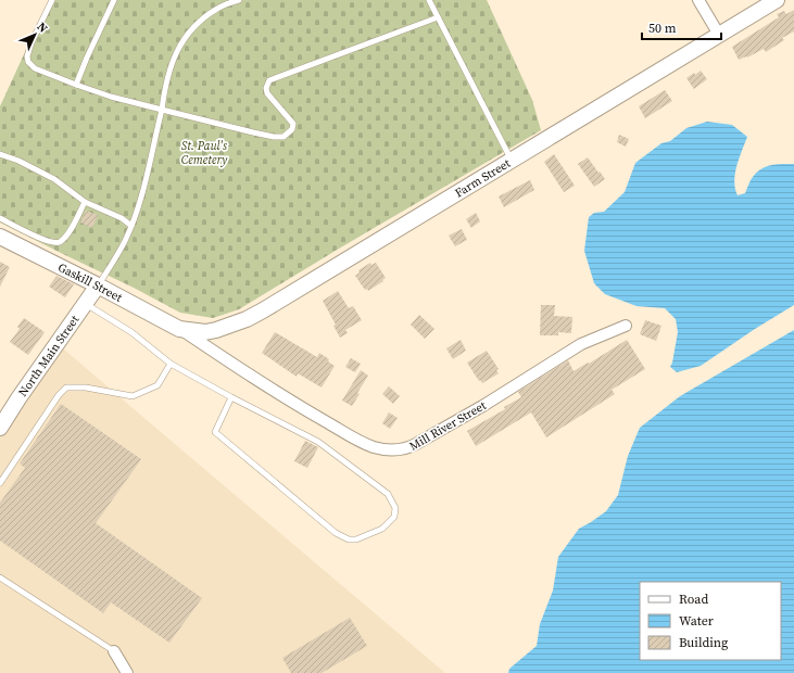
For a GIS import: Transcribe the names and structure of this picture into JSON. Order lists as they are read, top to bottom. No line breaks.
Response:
{"streets":{"street":["Farm Street","Gaskill Street","North Main Street","Mill River Street"]},"crossings":[["Farm Street","Gaskill Street"],["Farm Street","Mill River Street"],["Gaskill Street","North Main Street"],["Gaskill Street","Mill River Street"]],"parks":["St. Paul's Cemetery"],"legend":["Road","Water","Building"],"scale_bar":"50 m","north":"top right"}
